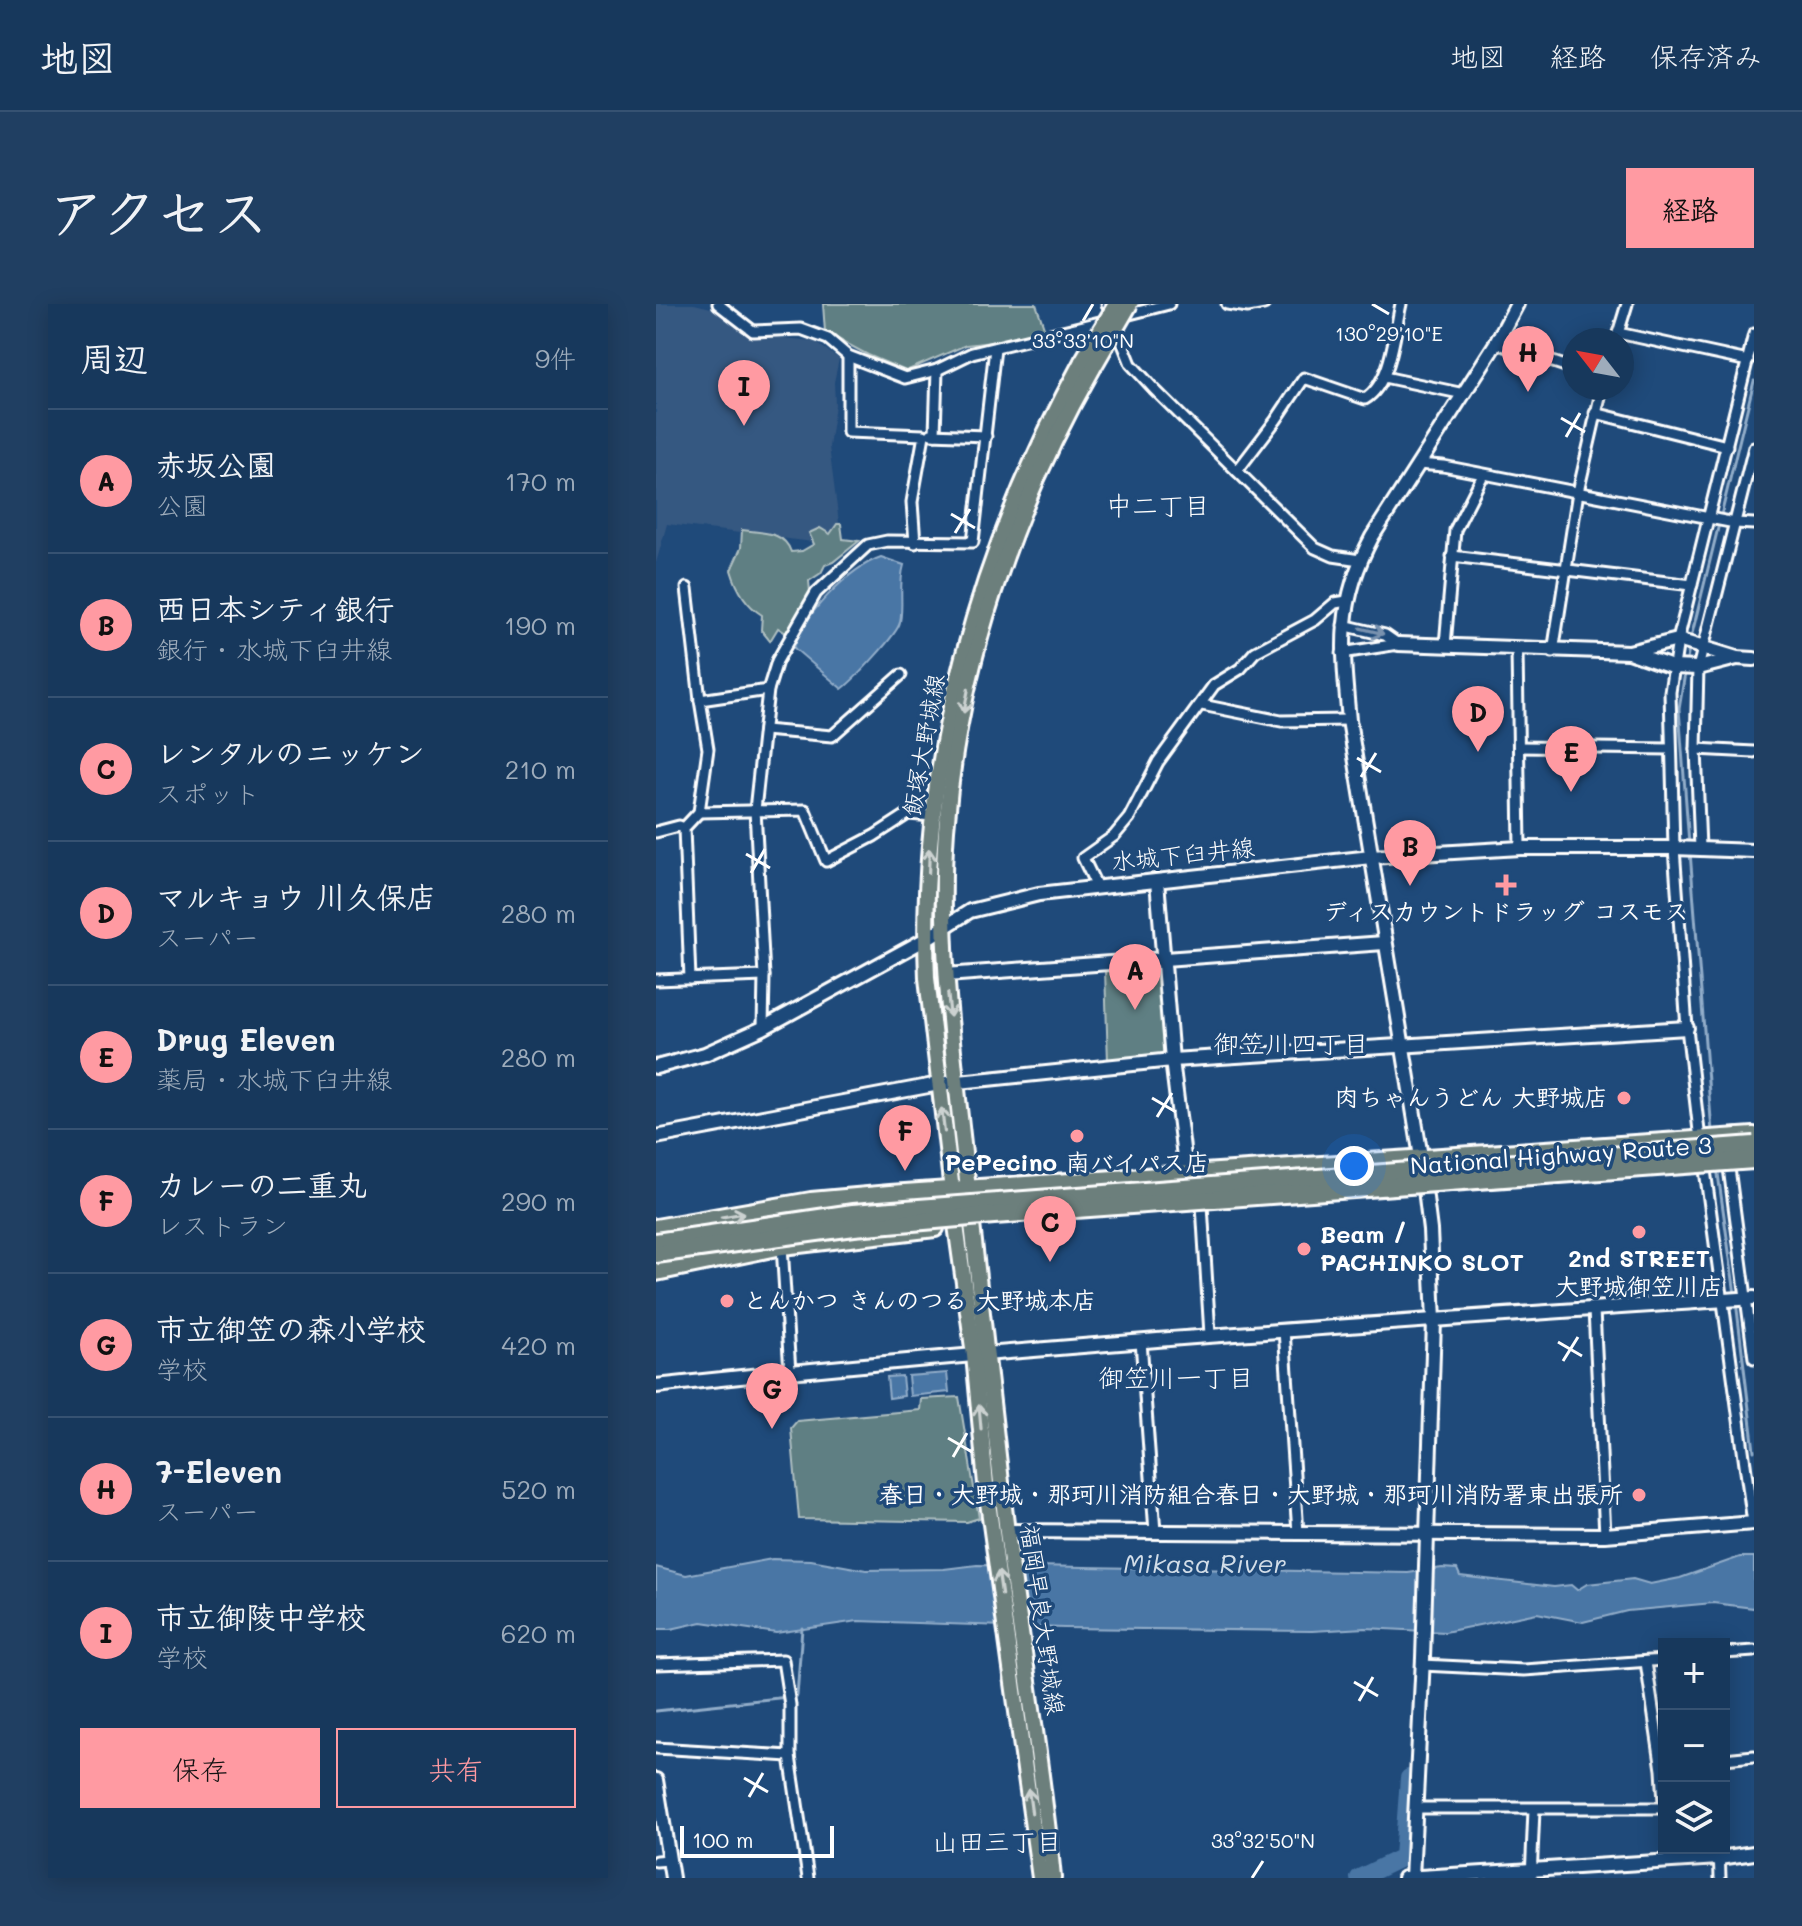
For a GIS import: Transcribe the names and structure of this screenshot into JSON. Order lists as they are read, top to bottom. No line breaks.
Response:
{"streets":{"highway":["National Highway Route 3"],"main road":["飯塚大野城線","福岡早良大野城線"],"street":["水城下臼井線"]},"crossings":[["飯塚大野城線","水城下臼井線"],["飯塚大野城線","National Highway Route 3"],["飯塚大野城線","福岡早良大野城線"],["National Highway Route 3","福岡早良大野城線"]],"districts":["中二丁目","御笠川四丁目","御笠川一丁目","山田三丁目"],"water":["Mikasa River"],"places":{"health":["ディスカウントドラッグ コスモス"],"other":["肉ちゃんうどん 大野城店","PePecino 南バイパス店","2nd STREET 大野城御笠川店","Beam / PACHINKO SLOT","とんかつ きんのつる 大野城本店","春日・大野城・那珂川消防組合春日・大野城・那珂川消防署東出張所"]},"scale_bar":"100 m","north":"top left","page":{"header":"地図","nav":["地図","経路","保存済み"],"title":"アクセス","buttons":["経路",["保存","共有"]],"heading":["周辺","9件"],"pins":["H","I","D","E","B","A","F","C","G"],"list":[{"mark":"A","name":"赤坂公園","note":"公園","value":"170 m"},{"mark":"B","name":"西日本シティ銀行","note":"銀行 · 水城下臼井線","value":"190 m"},{"mark":"C","name":"レンタルのニッケン","note":"スポット","value":"210 m"},{"mark":"D","name":"マルキョウ 川久保店","note":"スーパー","value":"280 m"},{"mark":"E","name":"Drug Eleven","note":"薬局 · 水城下臼井線","value":"280 m"},{"mark":"F","name":"カレーの二重丸","note":"レストラン","value":"290 m"},{"mark":"G","name":"市立御笠の森小学校","note":"学校","value":"420 m"},{"mark":"H","name":"7-Eleven","note":"スーパー","value":"520 m"},{"mark":"I","name":"市立御陵中学校","note":"学校","value":"620 m"}],"map_buttons":["+","−"],"scale":"100 m"},"coordinates":["130°29'10\"E","33°33'10\"N","33°32'50\"N"]}
